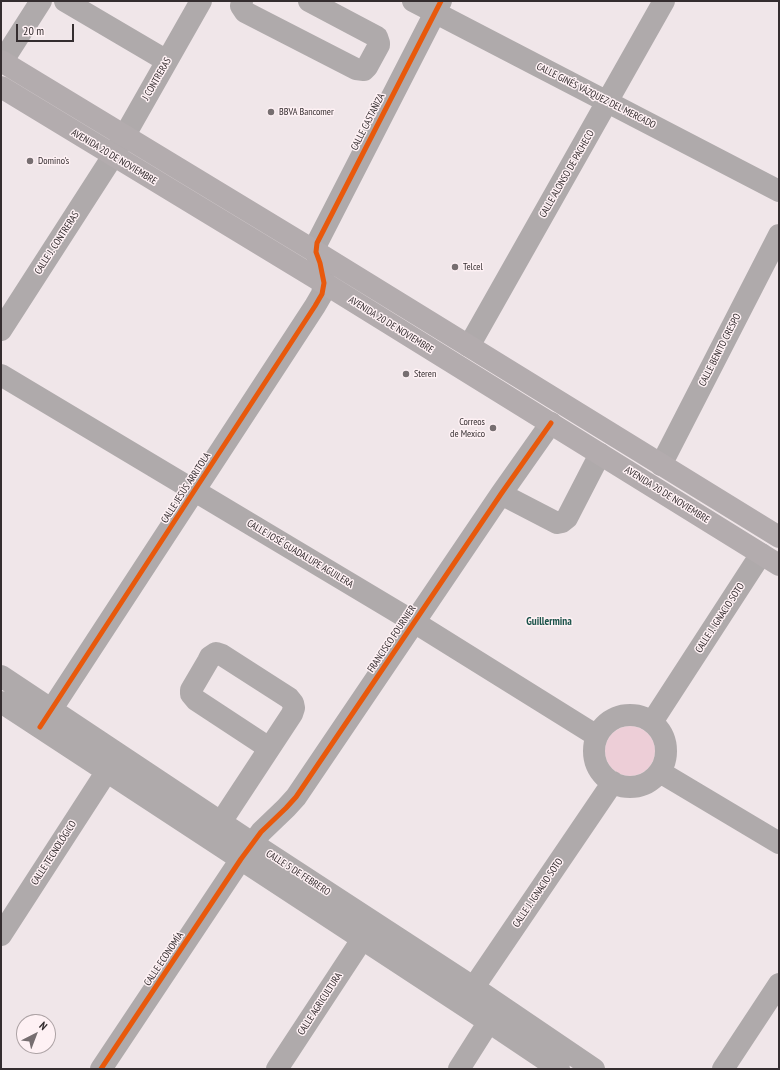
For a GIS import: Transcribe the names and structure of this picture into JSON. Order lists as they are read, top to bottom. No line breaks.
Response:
{"streets":{"main road":["AVENIDA 20 DE NOVIEMBRE"],"street":["J CONTRERAS","CALLE GINÉS VÁZQUEZ DEL MERCADO","CALLE CASTAÑIZA","CALLE ALONSO DE PACHECO","CALLE J. CONTRERAS","CALLE BENITO CRESPO","CALLE JESÚS ARRITOLA","CALLE JOSÉ GUADALUPE AGUILERA","CALLE J. IGNACIO SOTO","FRANCISCO FOURNIER","CALLE TECNOLÓGICO","CALLE 5 DE FEBRERO","CALLE ECONOMÍA","CALLE AGRICULTURA"]},"crossings":[["J CONTRERAS","AVENIDA 20 DE NOVIEMBRE"],["J CONTRERAS","CALLE J. CONTRERAS"],["CALLE GINÉS VÁZQUEZ DEL MERCADO","CALLE CASTAÑIZA"],["CALLE GINÉS VÁZQUEZ DEL MERCADO","CALLE ALONSO DE PACHECO"],["AVENIDA 20 DE NOVIEMBRE","CALLE J. CONTRERAS"],["AVENIDA 20 DE NOVIEMBRE","CALLE JESÚS ARRITOLA"],["AVENIDA 20 DE NOVIEMBRE","CALLE J. IGNACIO SOTO"],["AVENIDA 20 DE NOVIEMBRE","FRANCISCO FOURNIER"],["CALLE JESÚS ARRITOLA","CALLE JOSÉ GUADALUPE AGUILERA"],["CALLE JESÚS ARRITOLA","CALLE 5 DE FEBRERO"],["CALLE JOSÉ GUADALUPE AGUILERA","CALLE J. IGNACIO SOTO"],["CALLE JOSÉ GUADALUPE AGUILERA","FRANCISCO FOURNIER"],["CALLE J. IGNACIO SOTO","CALLE 5 DE FEBRERO"],["FRANCISCO FOURNIER","CALLE 5 DE FEBRERO"],["FRANCISCO FOURNIER","CALLE ECONOMÍA"],["CALLE TECNOLÓGICO","CALLE 5 DE FEBRERO"],["CALLE 5 DE FEBRERO","CALLE ECONOMÍA"],["CALLE 5 DE FEBRERO","CALLE AGRICULTURA"]],"districts":["Guillermina"],"places":["BBVA Bancomer","Domino's","Telcel","Steren","Correos de Mexico"],"scale_bar":"20 m","north":"top right"}
